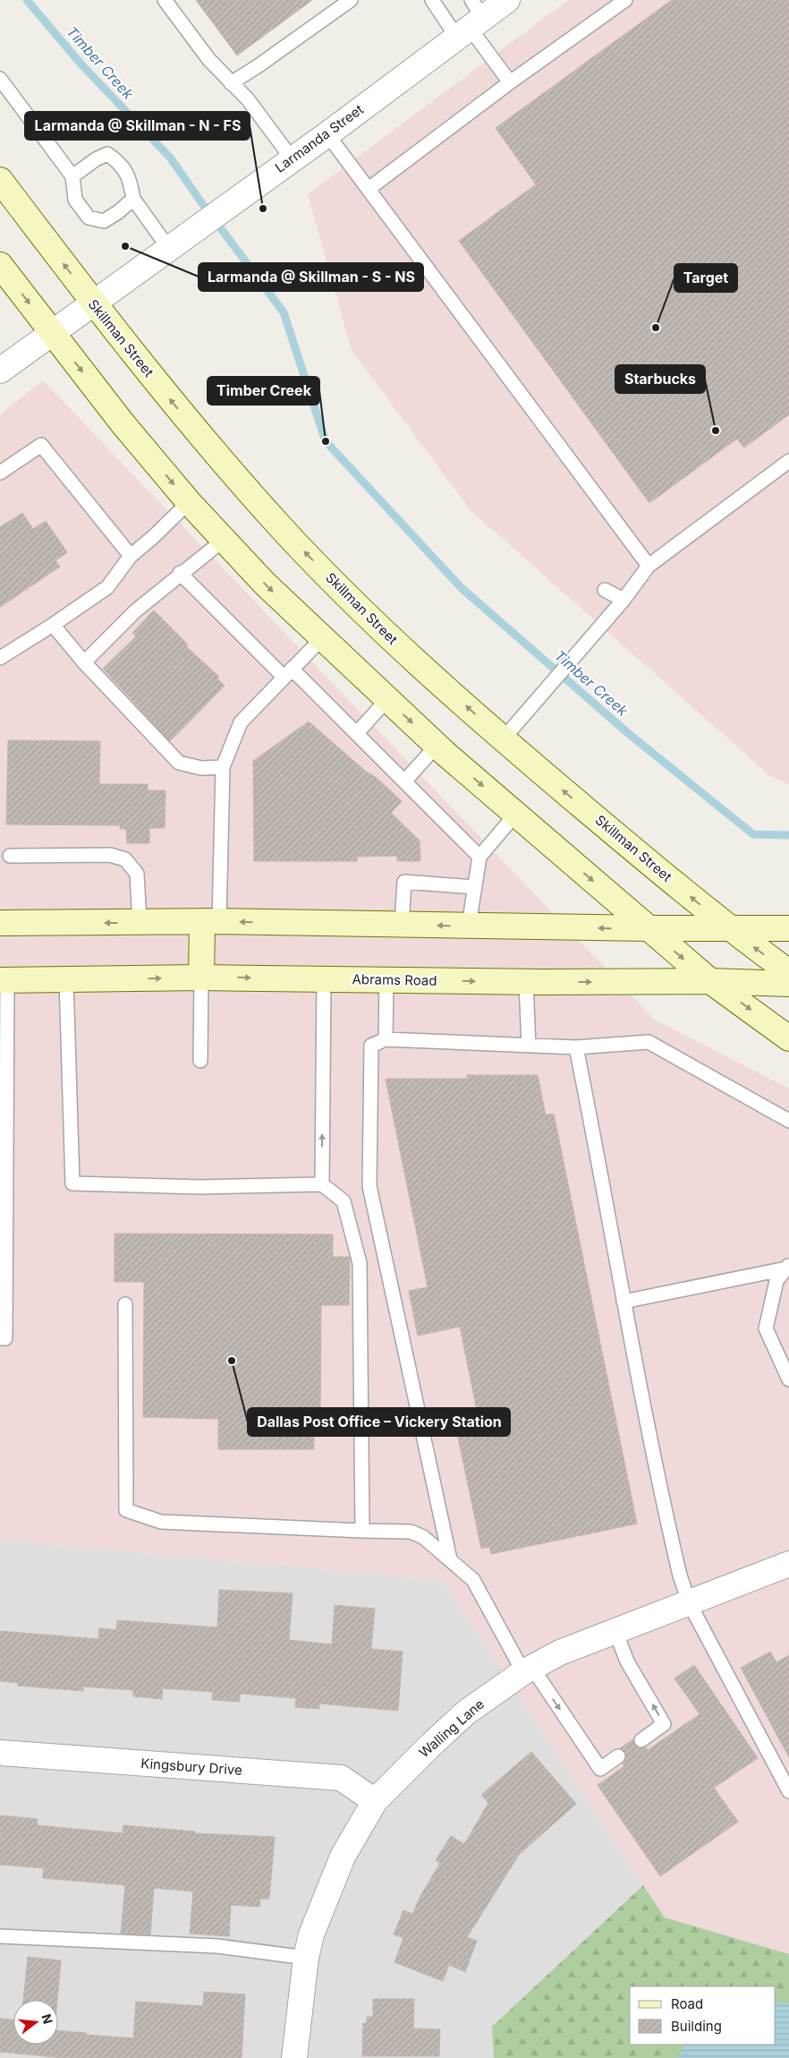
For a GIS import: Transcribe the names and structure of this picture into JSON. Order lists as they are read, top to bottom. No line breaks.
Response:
{"streets":{"main road":["Skillman Street","Abrams Road"],"street":["Larmanda Street","Walling Lane","Kingsbury Drive"]},"crossings":[["Larmanda Street","Skillman Street"],["Walling Lane","Kingsbury Drive"]],"water":["Timber Creek"],"places":["Larmanda @ Skillman - N - FS","Larmanda @ Skillman - S - NS","Target","Starbucks","Timber Creek","Dallas Post Office – Vickery Station"],"legend":["Road","Building"],"north":"right"}
